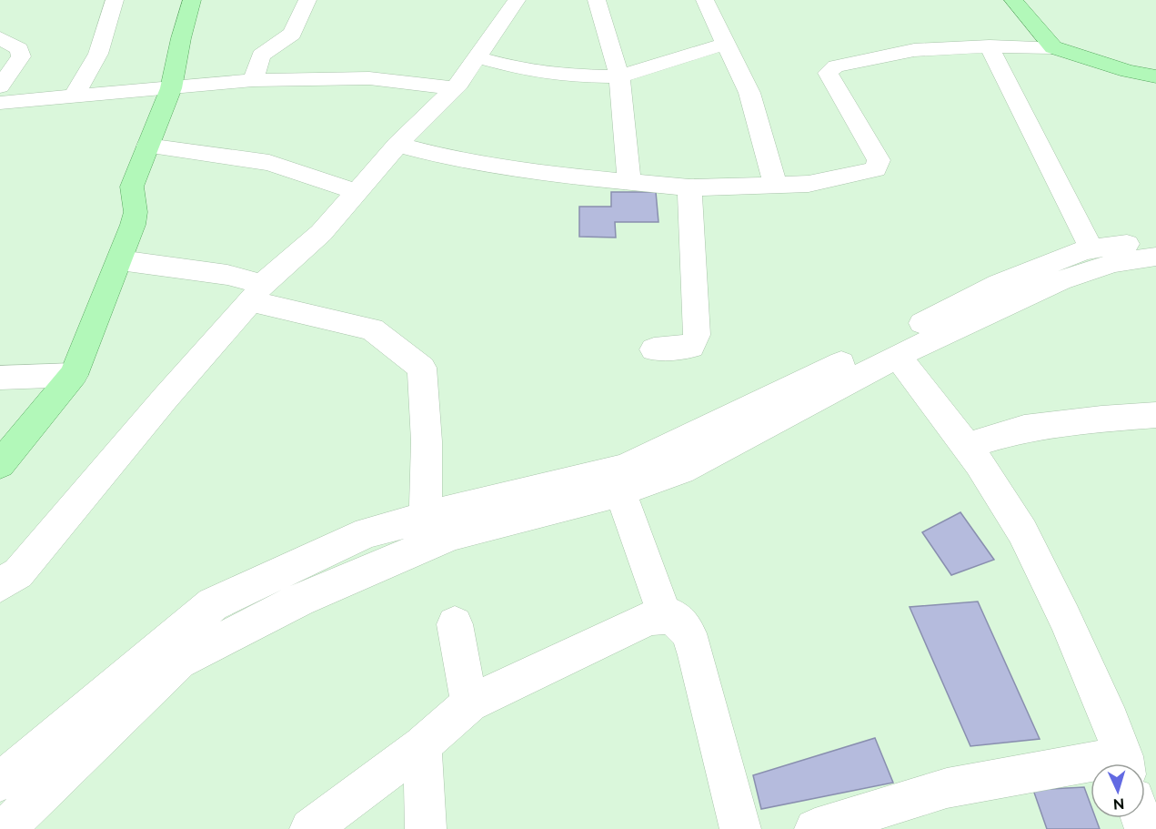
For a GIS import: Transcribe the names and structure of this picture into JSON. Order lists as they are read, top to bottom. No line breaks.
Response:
{"north":"bottom"}
